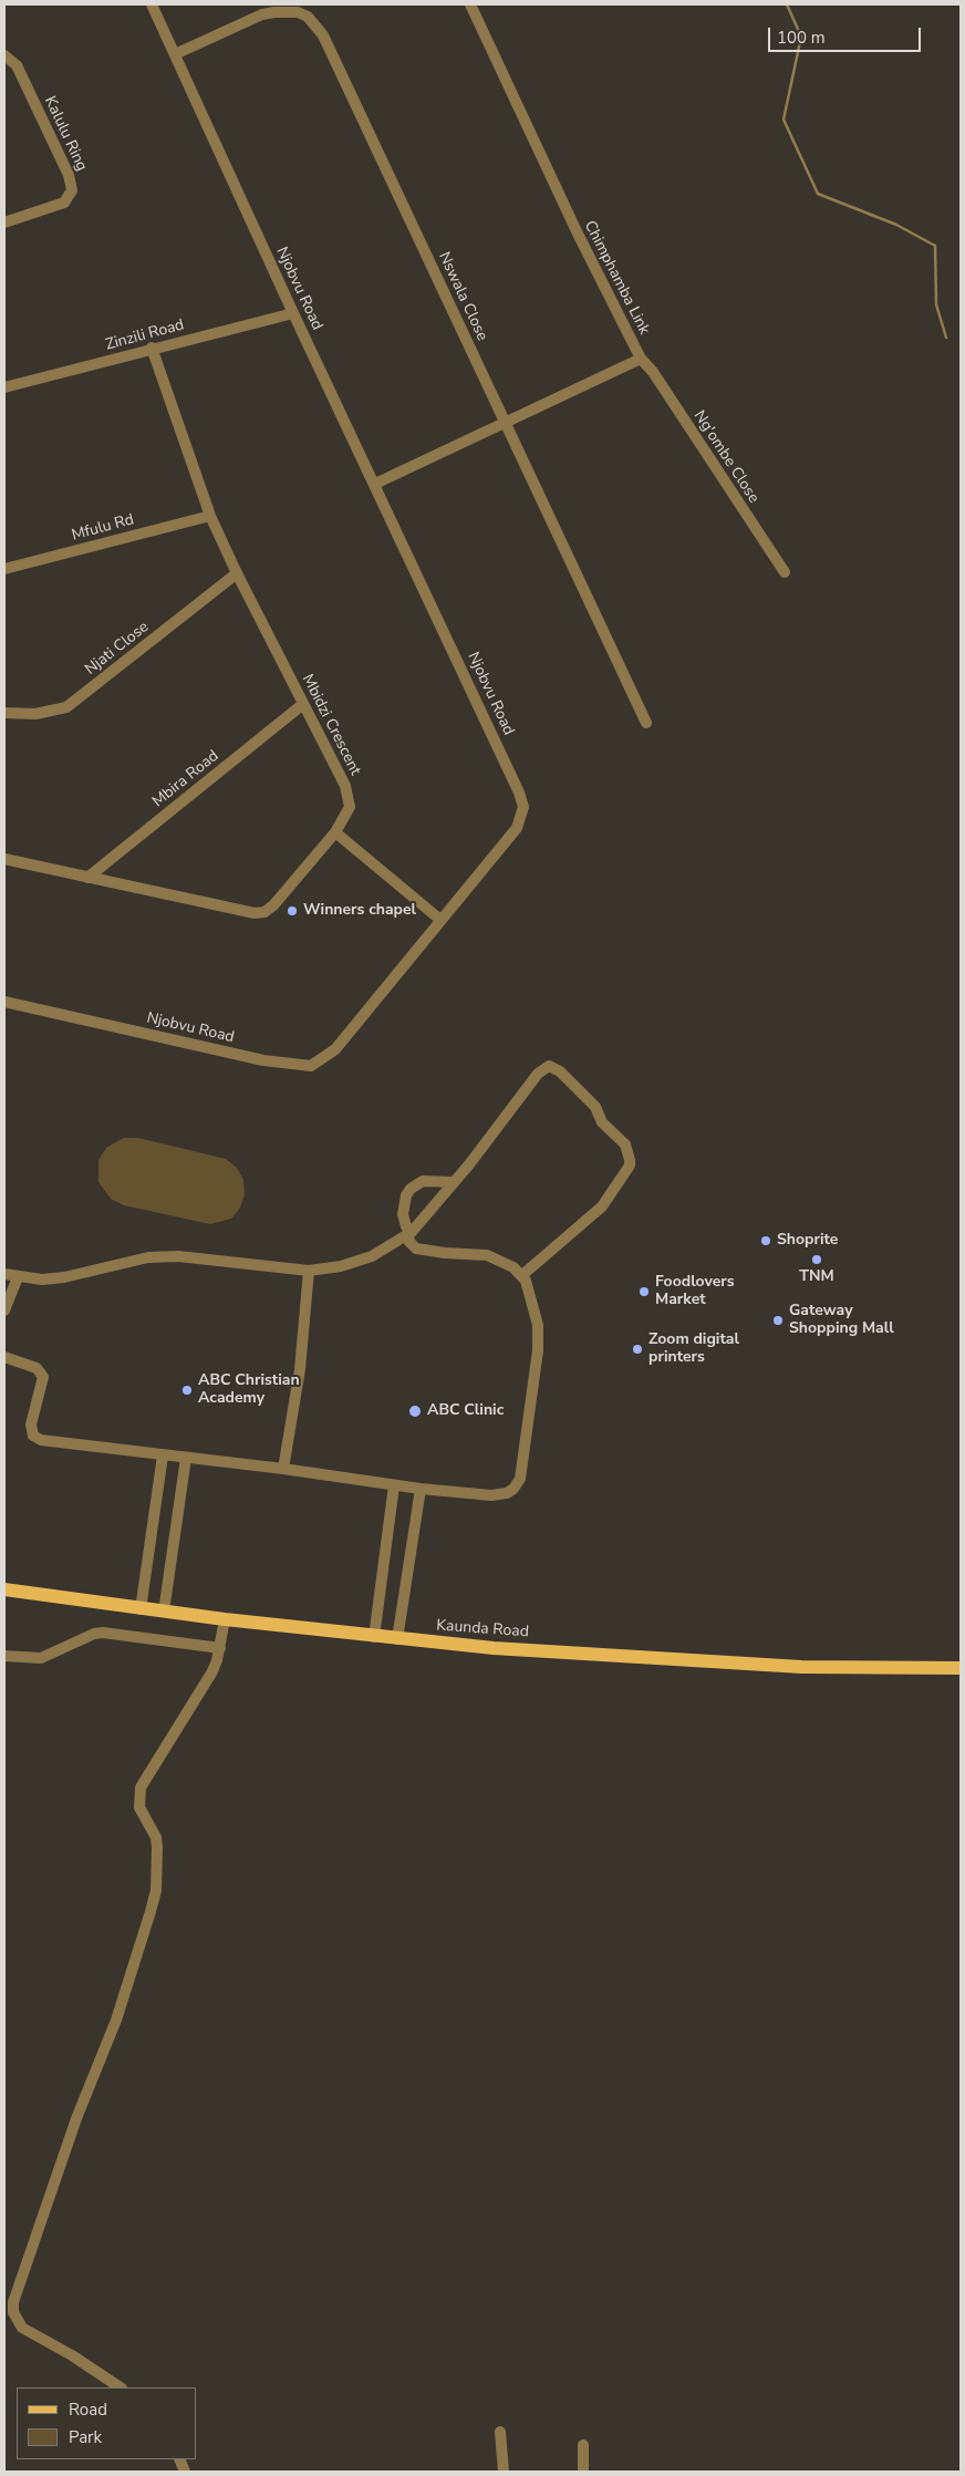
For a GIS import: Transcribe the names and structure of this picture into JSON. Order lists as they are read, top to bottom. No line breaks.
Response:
{"streets":{"main road":["Kaunda Road"],"street":["Kalulu Ring","Chimphamba Link","Njobvu Road","Nswala Close","Zinzili Road","Ng'ombe Close","Mfulu Rd","Njati Close","Mbidzi Crescent","Mbira Road"]},"crossings":[["Chimphamba Link","Njobvu Road"],["Chimphamba Link","Nswala Close"],["Chimphamba Link","Ng'ombe Close"],["Njobvu Road","Nswala Close"],["Njobvu Road","Zinzili Road"],["Zinzili Road","Mbidzi Crescent"],["Mfulu Rd","Mbidzi Crescent"],["Njati Close","Mbidzi Crescent"],["Mbidzi Crescent","Mbira Road"]],"places":["Winners chapel","Shoprite","TNM","Foodlovers Market","Gateway Shopping Mall","Zoom digital printers","ABC Christian Academy","ABC Clinic"],"legend":["Road","Park"],"scale_bar":"100 m"}
